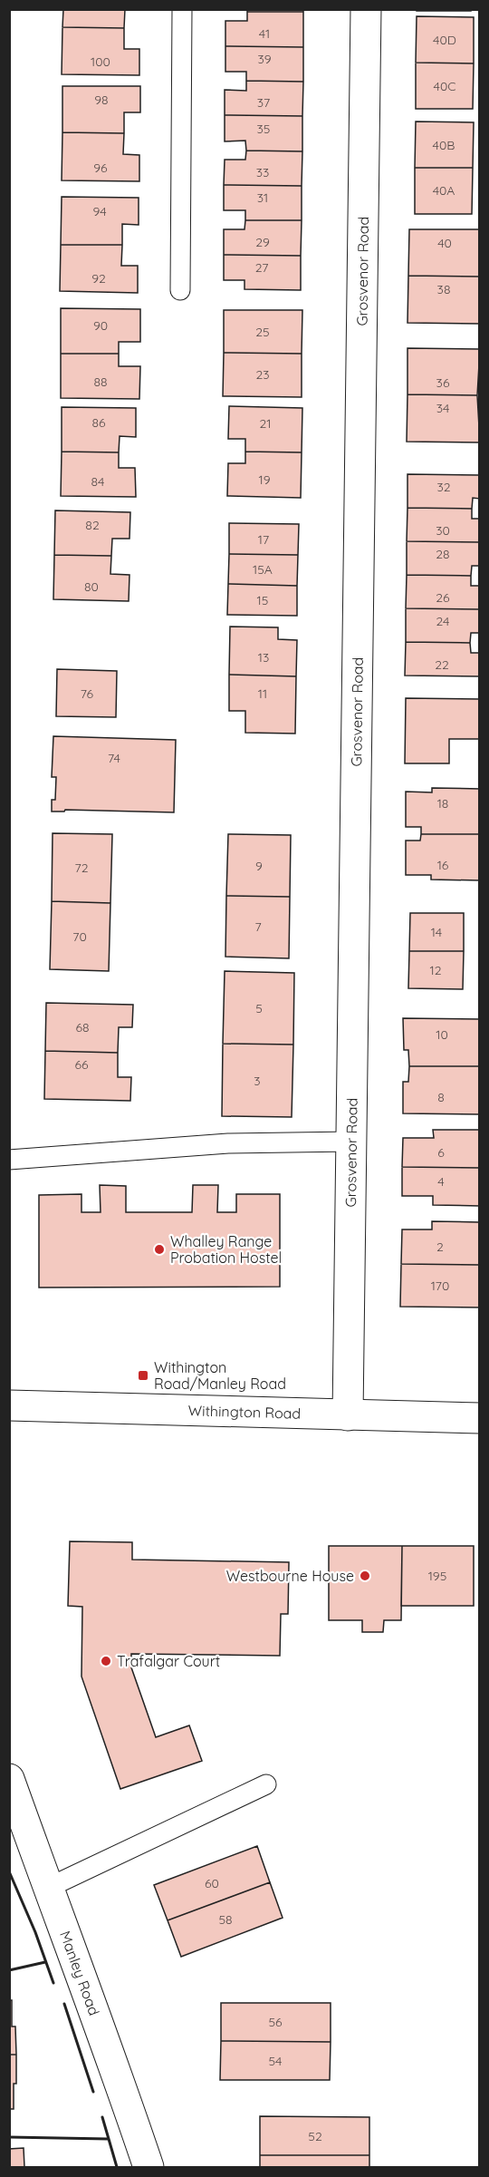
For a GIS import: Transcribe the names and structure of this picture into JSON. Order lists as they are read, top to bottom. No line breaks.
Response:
{"streets":{"street":["Grosvenor Road","Withington Road","Manley Road"]},"crossings":[["Grosvenor Road","Withington Road"]],"places":{"other":["Whalley Range Probation Hostel","Westbourne House","Trafalgar Court"],"transit":["Withington Road/Manley Road"]},"house_numbers":["41","40D","39","100","40C","98","37","35","40B","96","33","40A","31","94","29","40","27","92","38","90","25","23","88","36","34","86","21","19","84","32","82","30","17","28","15A","80","26","15","24","13","22","76","11","74","18","16","9","72","7","14","70","12","5","68","10","66","3","8","6","4","2","170","195","60","58","56","54","52"]}
